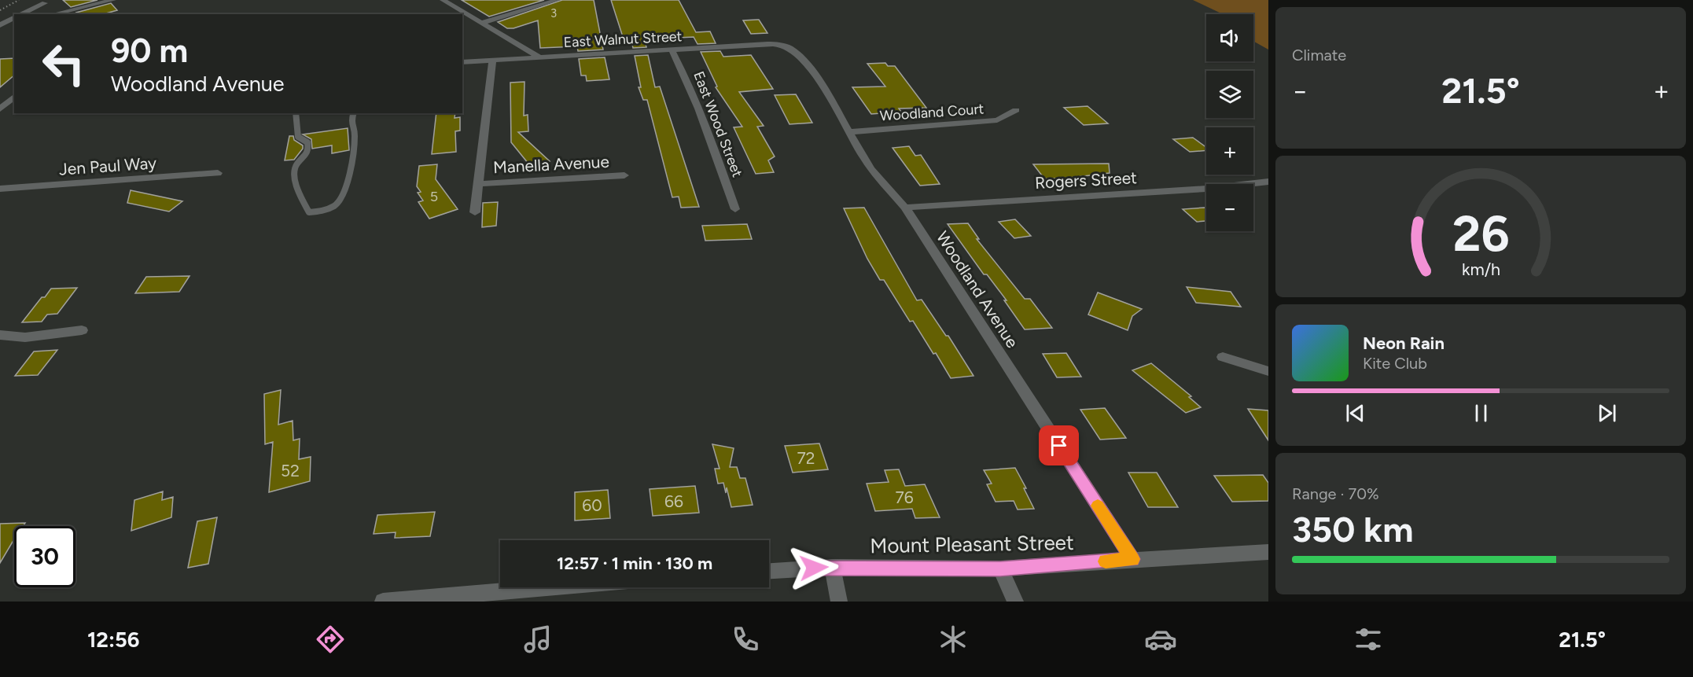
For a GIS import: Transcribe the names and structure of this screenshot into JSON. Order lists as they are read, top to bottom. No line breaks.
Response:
{"streets":{"street":["East Walnut Street","Woodland Court","East Wood Street","Manella Avenue","Jen Paul Way","Rogers Street","Woodland Avenue","Mount Pleasant Street"]},"crossings":[["East Walnut Street","East Wood Street"],["East Walnut Street","Woodland Avenue"],["Woodland Court","Woodland Avenue"],["Rogers Street","Woodland Avenue"],["Woodland Avenue","Mount Pleasant Street"]],"house_numbers":["3","5","72","52","76","66","60"],"page":{"tile":["Climate",["Range · 70%","350 km"]],"map_buttons":["+","−"],"turn":["90 m","Woodland Avenue"],"heat":["−","21.5°","+"],"song":["Neon Rain","Kite Club"],"limit":"30","trip":"12:57 · 1 min · 130 m","tabs":["12:56","21.5°"],"gauge":["26","km/h"]}}
